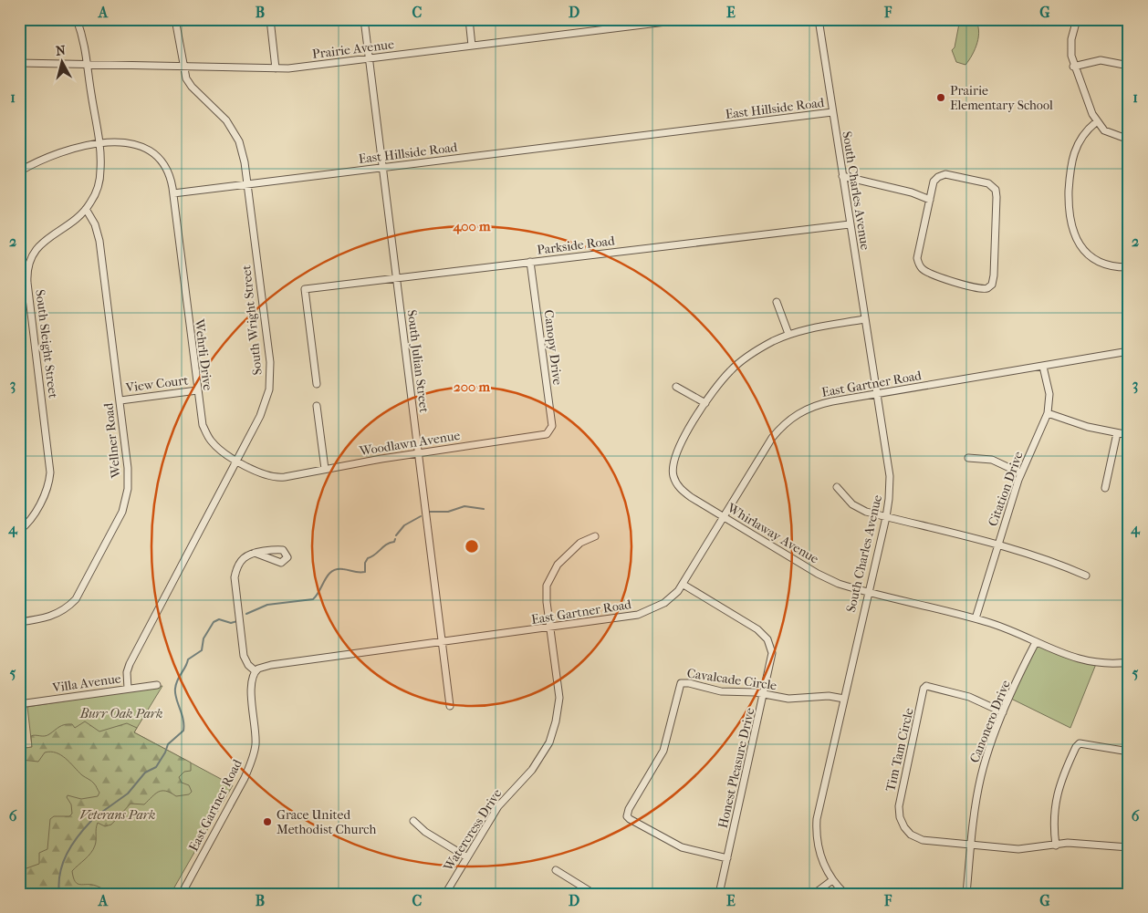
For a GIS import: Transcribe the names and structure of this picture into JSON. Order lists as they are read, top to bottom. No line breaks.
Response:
{"streets":{"street":["Prairie Avenue","East Hillside Road","South Charles Avenue","Parkside Road","South Wright Street","South Sleight Street","Canopy Drive","Wehrli Drive","South Julian Street","View Court","East Gartner Road","Wellner Road","Woodlawn Avenue","Citation Drive","Whirlaway Avenue","Cavalcade Circle","Villa Avenue","Canonero Drive","Tim Tam Circle","Honest Pleasure Drive","Watercress Drive"]},"crossings":[["Prairie Avenue","South Wright Street"],["Prairie Avenue","South Sleight Street"],["Prairie Avenue","South Julian Street"],["East Hillside Road","South Charles Avenue"],["East Hillside Road","South Wright Street"],["East Hillside Road","Wehrli Drive"],["East Hillside Road","South Julian Street"],["South Charles Avenue","Parkside Road"],["South Charles Avenue","East Gartner Road"],["South Charles Avenue","Whirlaway Avenue"],["South Charles Avenue","Cavalcade Circle"],["Parkside Road","Canopy Drive"],["Parkside Road","South Julian Street"],["South Wright Street","Wehrli Drive"],["South Wright Street","Villa Avenue"],["South Sleight Street","Wellner Road"],["Canopy Drive","Woodlawn Avenue"],["Wehrli Drive","View Court"],["Wehrli Drive","Woodlawn Avenue"],["South Julian Street","East Gartner Road"],["South Julian Street","Woodlawn Avenue"],["View Court","Wellner Road"],["East Gartner Road","Citation Drive"],["East Gartner Road","Whirlaway Avenue"],["East Gartner Road","Honest Pleasure Drive"],["East Gartner Road","Watercress Drive"],["Citation Drive","Whirlaway Avenue"],["Whirlaway Avenue","Canonero Drive"],["Cavalcade Circle","Honest Pleasure Drive"],["Canonero Drive","Tim Tam Circle"]],"parks":["Burr Oak Park","Veterans Park"],"places":["Prairie Elementary School","Grace United Methodist Church"],"north":"top","grid":{"columns":["A","B","C","D","E","F","G"],"rows":["1","2","3","4","5","6"]},"rings":["400 m","200 m"]}
